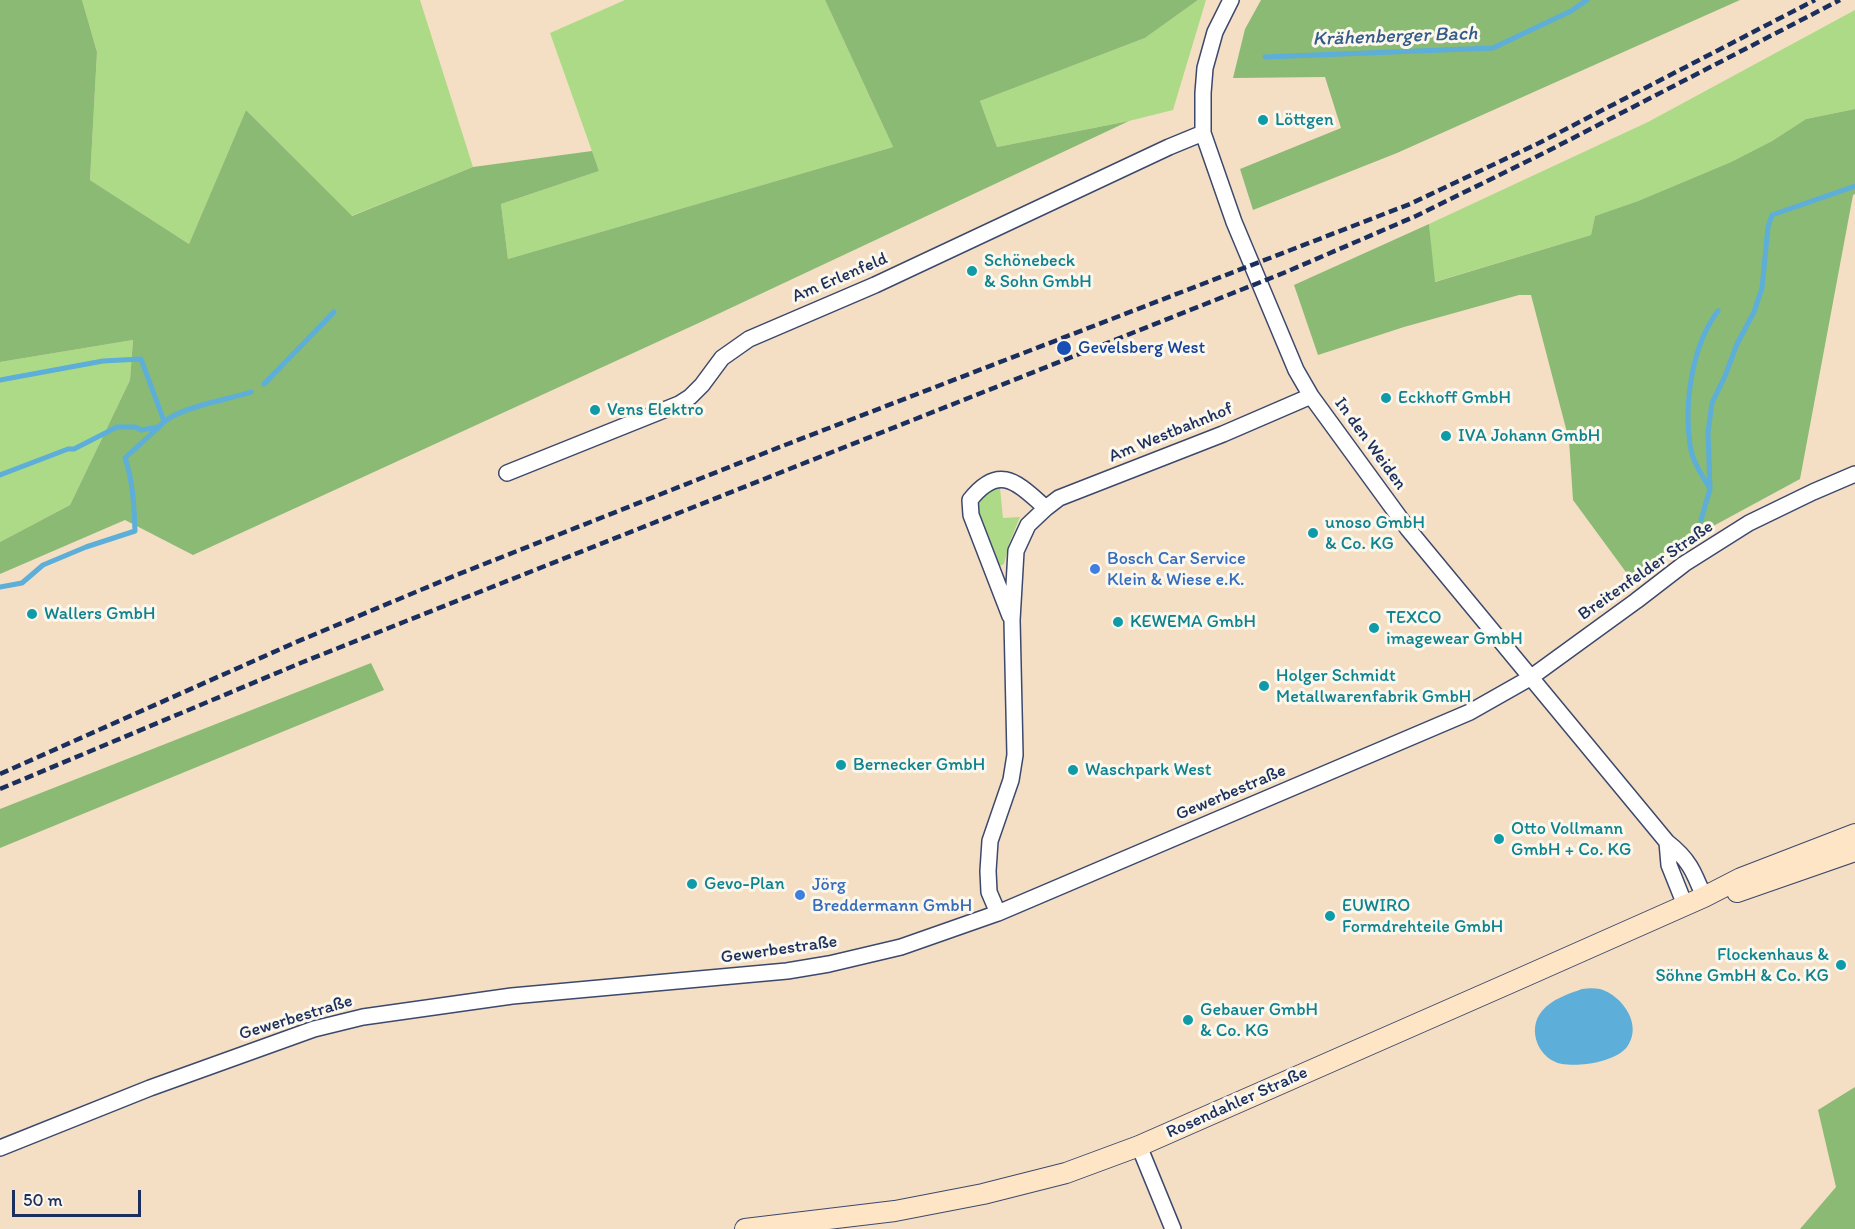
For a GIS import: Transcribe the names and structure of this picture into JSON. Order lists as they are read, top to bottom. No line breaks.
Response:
{"streets":{"main road":["Rosendahler Straße"],"street":["Am Erlenfeld","Am Westbahnhof","In den Weiden","Breitenfelder Straße","Gewerbestraße"]},"crossings":[["Am Erlenfeld","In den Weiden"],["Am Westbahnhof","In den Weiden"],["Am Westbahnhof","Gewerbestraße"],["In den Weiden","Breitenfelder Straße"],["In den Weiden","Gewerbestraße"],["In den Weiden","Rosendahler Straße"],["Breitenfelder Straße","Gewerbestraße"]],"water":["Krähenberger Bach"],"places":["Löttgen","Schönebeck & Sohn GmbH","Gevelsberg West","Eckhoff GmbH","Vens Elektro","IVA Johann GmbH","unoso GmbH & Co. KG","Bosch Car Service Klein & Wiese e.K.","Wallers GmbH","KEWEMA GmbH","TEXCO imagewear GmbH","Holger Schmidt Metallwarenfabrik GmbH","Bernecker GmbH","Waschpark West","Otto Vollmann GmbH + Co. KG","Gevo-Plan","Jörg Breddermann GmbH","EUWIRO Formdrehteile GmbH","Flockenhaus & Söhne GmbH & Co. KG","Gebauer GmbH & Co. KG"],"scale_bar":"50 m"}
